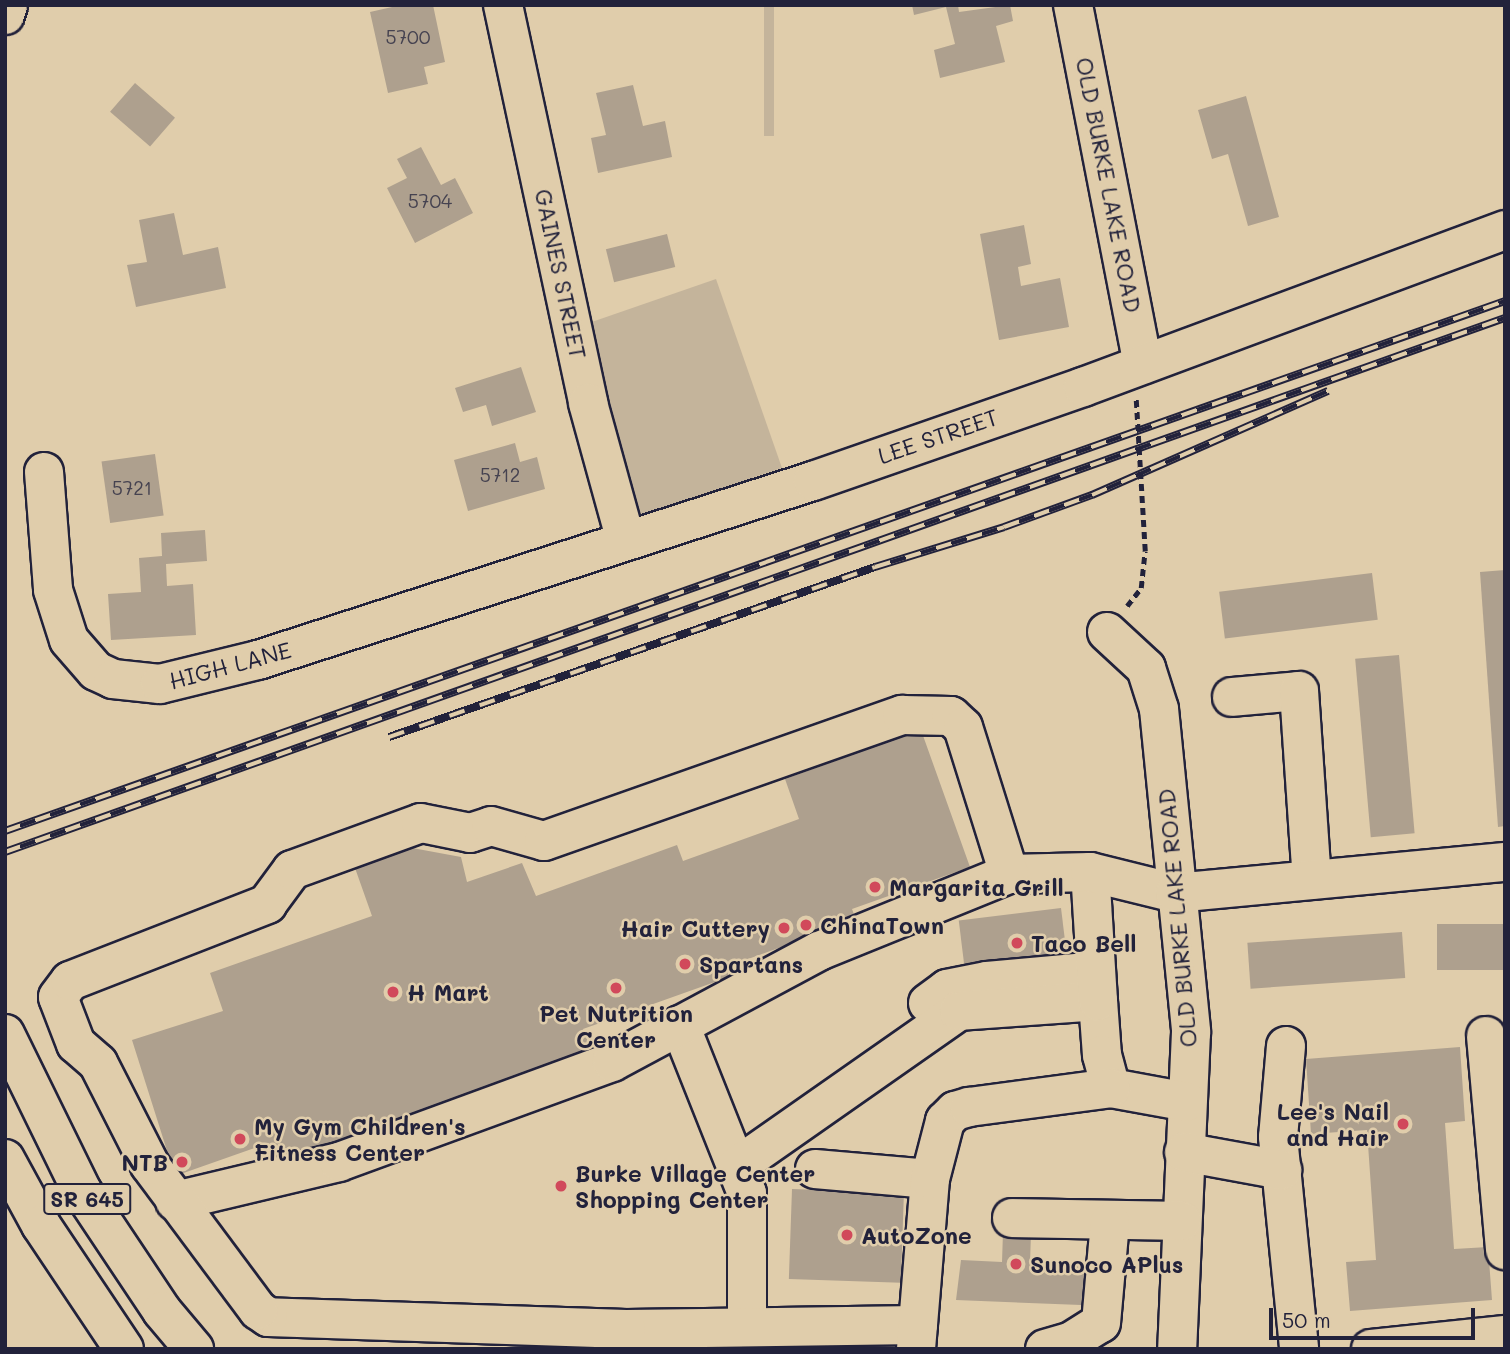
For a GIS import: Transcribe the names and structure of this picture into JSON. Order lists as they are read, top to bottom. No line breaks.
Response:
{"streets":{"street":["OLD BURKE LAKE ROAD","GAINES STREET","LEE STREET","HIGH LANE","SR 645"]},"crossings":[["OLD BURKE LAKE ROAD","LEE STREET"],["GAINES STREET","LEE STREET"],["LEE STREET","HIGH LANE"]],"places":["Margarita Grill","ChinaTown","Hair Cuttery","Taco Bell","Spartans","Pet Nutrition Center","H Mart","Lee's Nail and Hair","My Gym Children's Fitness Center","NTB","Burke Village Center Shopping Center","AutoZone","Sunoco APlus"],"house_numbers":["5700","5704","5712","5721"],"scale_bar":"50 m"}
